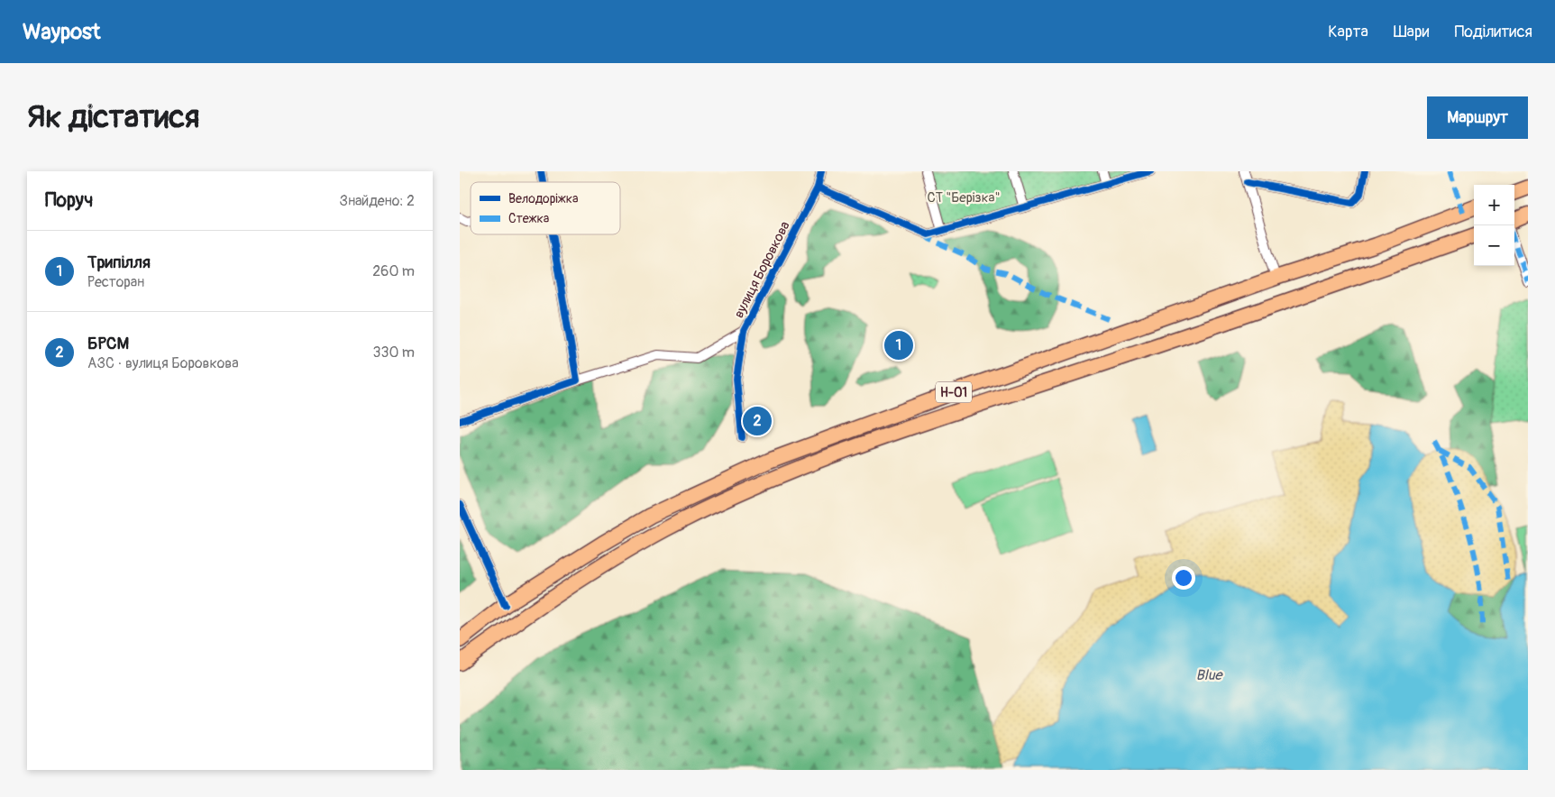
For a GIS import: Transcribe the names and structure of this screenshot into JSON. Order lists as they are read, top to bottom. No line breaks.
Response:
{"streets":{"main road":["Н-01"],"street":["вулиця Боровкова"]},"water":["Blue"],"parks":["СТ \"Берізка\""],"legend":["Велодоріжка","Стежка"],"page":{"header":"Waypost","nav":["Карта","Шари","Поділитися"],"buttons":"Маршрут","title":"Як дістатися","heading":["Поруч","Знайдено: 2"],"map_buttons":["+","−"],"list":[{"mark":"1","name":"Трипілля","note":"Ресторан","value":"260 m"},{"mark":"2","name":"БРСМ","note":"АЗС · вулиця Боровкова","value":"330 m"}],"pins":["1","2"]}}
